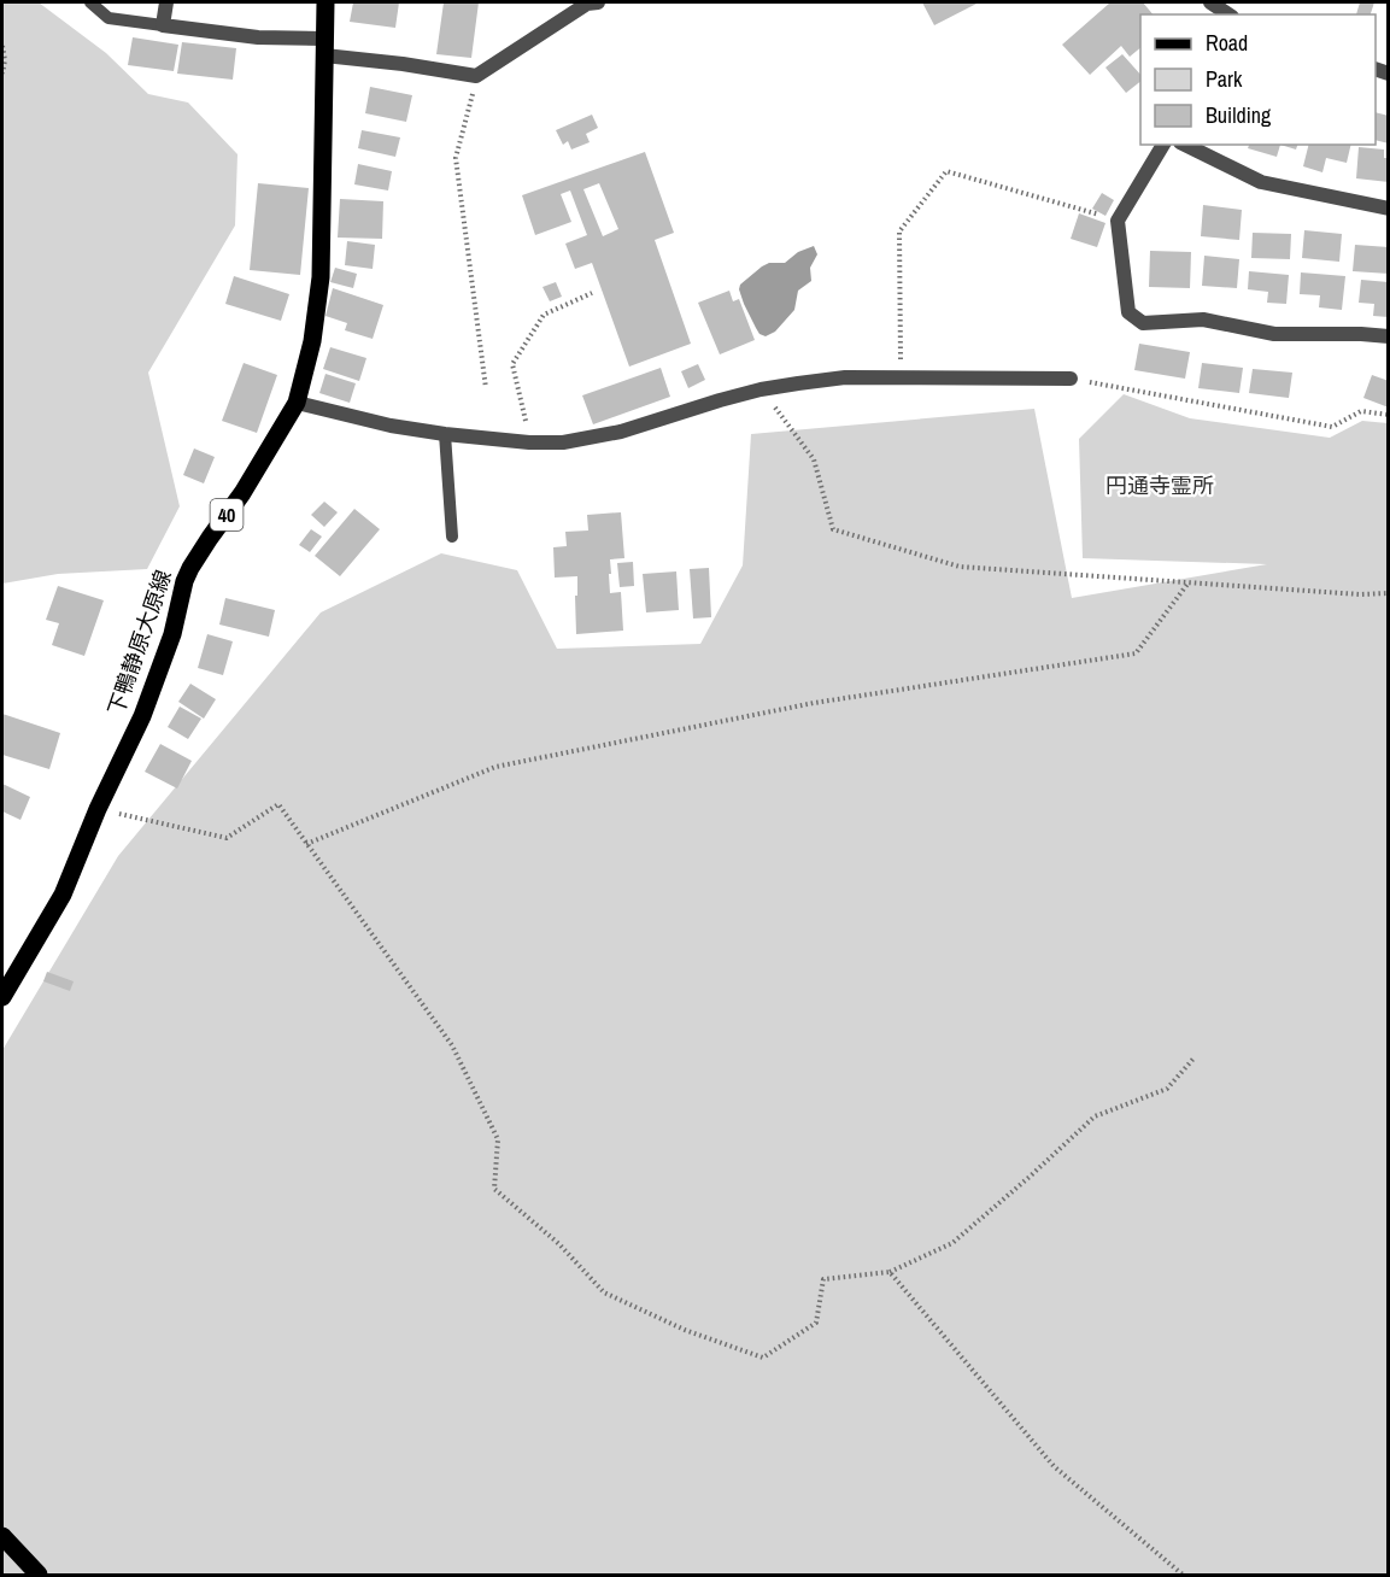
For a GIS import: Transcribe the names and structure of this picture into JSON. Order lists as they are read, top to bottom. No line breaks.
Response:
{"streets":{"main road":["40","下鴨静原大原線"]},"parks":["円通寺霊所"],"legend":["Road","Park","Building"]}
